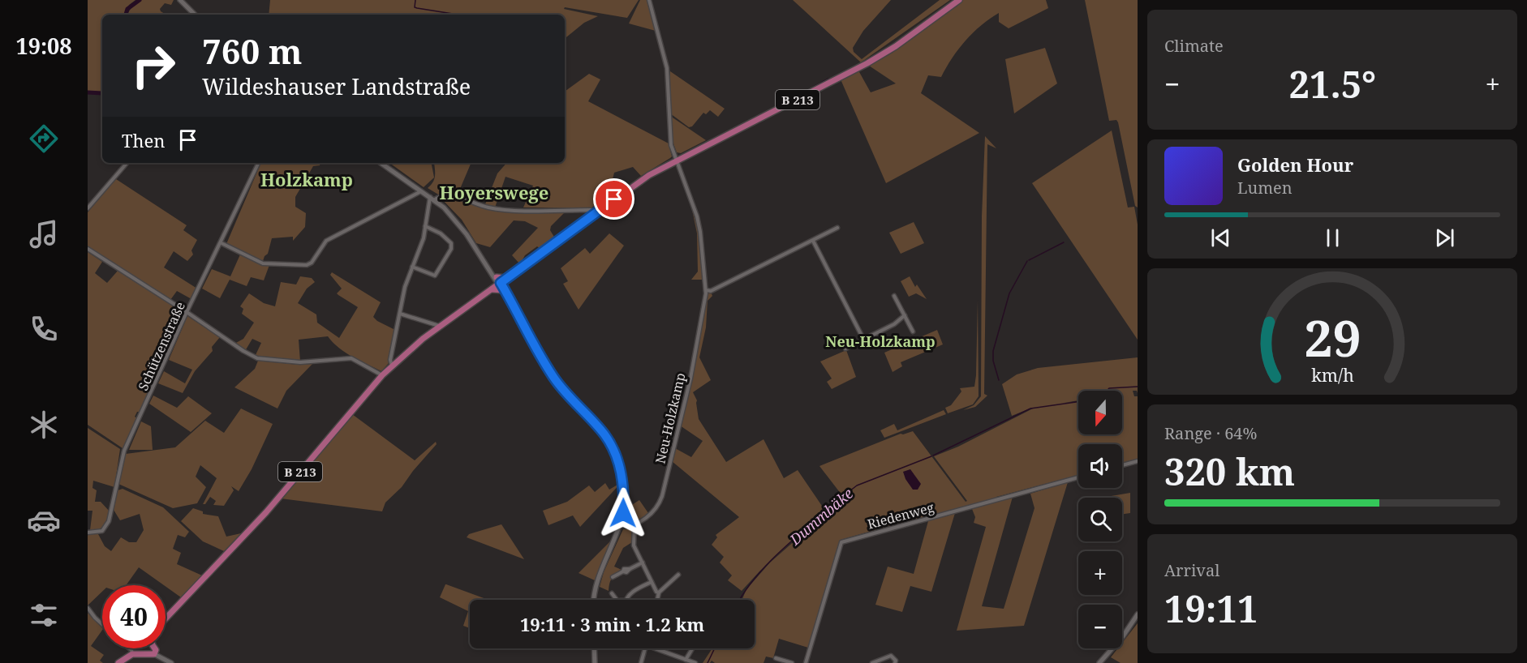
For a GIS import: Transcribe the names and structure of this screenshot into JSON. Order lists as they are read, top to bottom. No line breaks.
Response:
{"streets":{"main road":["B 213"],"street":["Schützenstraße","Neu-Holzkamp","Riedenweg"]},"crossings":[["B 213","Neu-Holzkamp"]],"districts":["Holzkamp","Hoyerswege","Neu-Holzkamp"],"water":["Dummbäke"],"north":"bottom","page":{"tabs":"19:08","tile":["Climate",["Range · 64%","320 km"],["Arrival","19:11"]],"turn":["760 m","Wildeshauser Landstraße"],"heat":["−","21.5°","+"],"then":"Then","song":["Golden Hour","Lumen"],"map_buttons":["+","−"],"limit":"40","trip":"19:11 · 3 min · 1.2 km","gauge":["29","km/h"]}}
